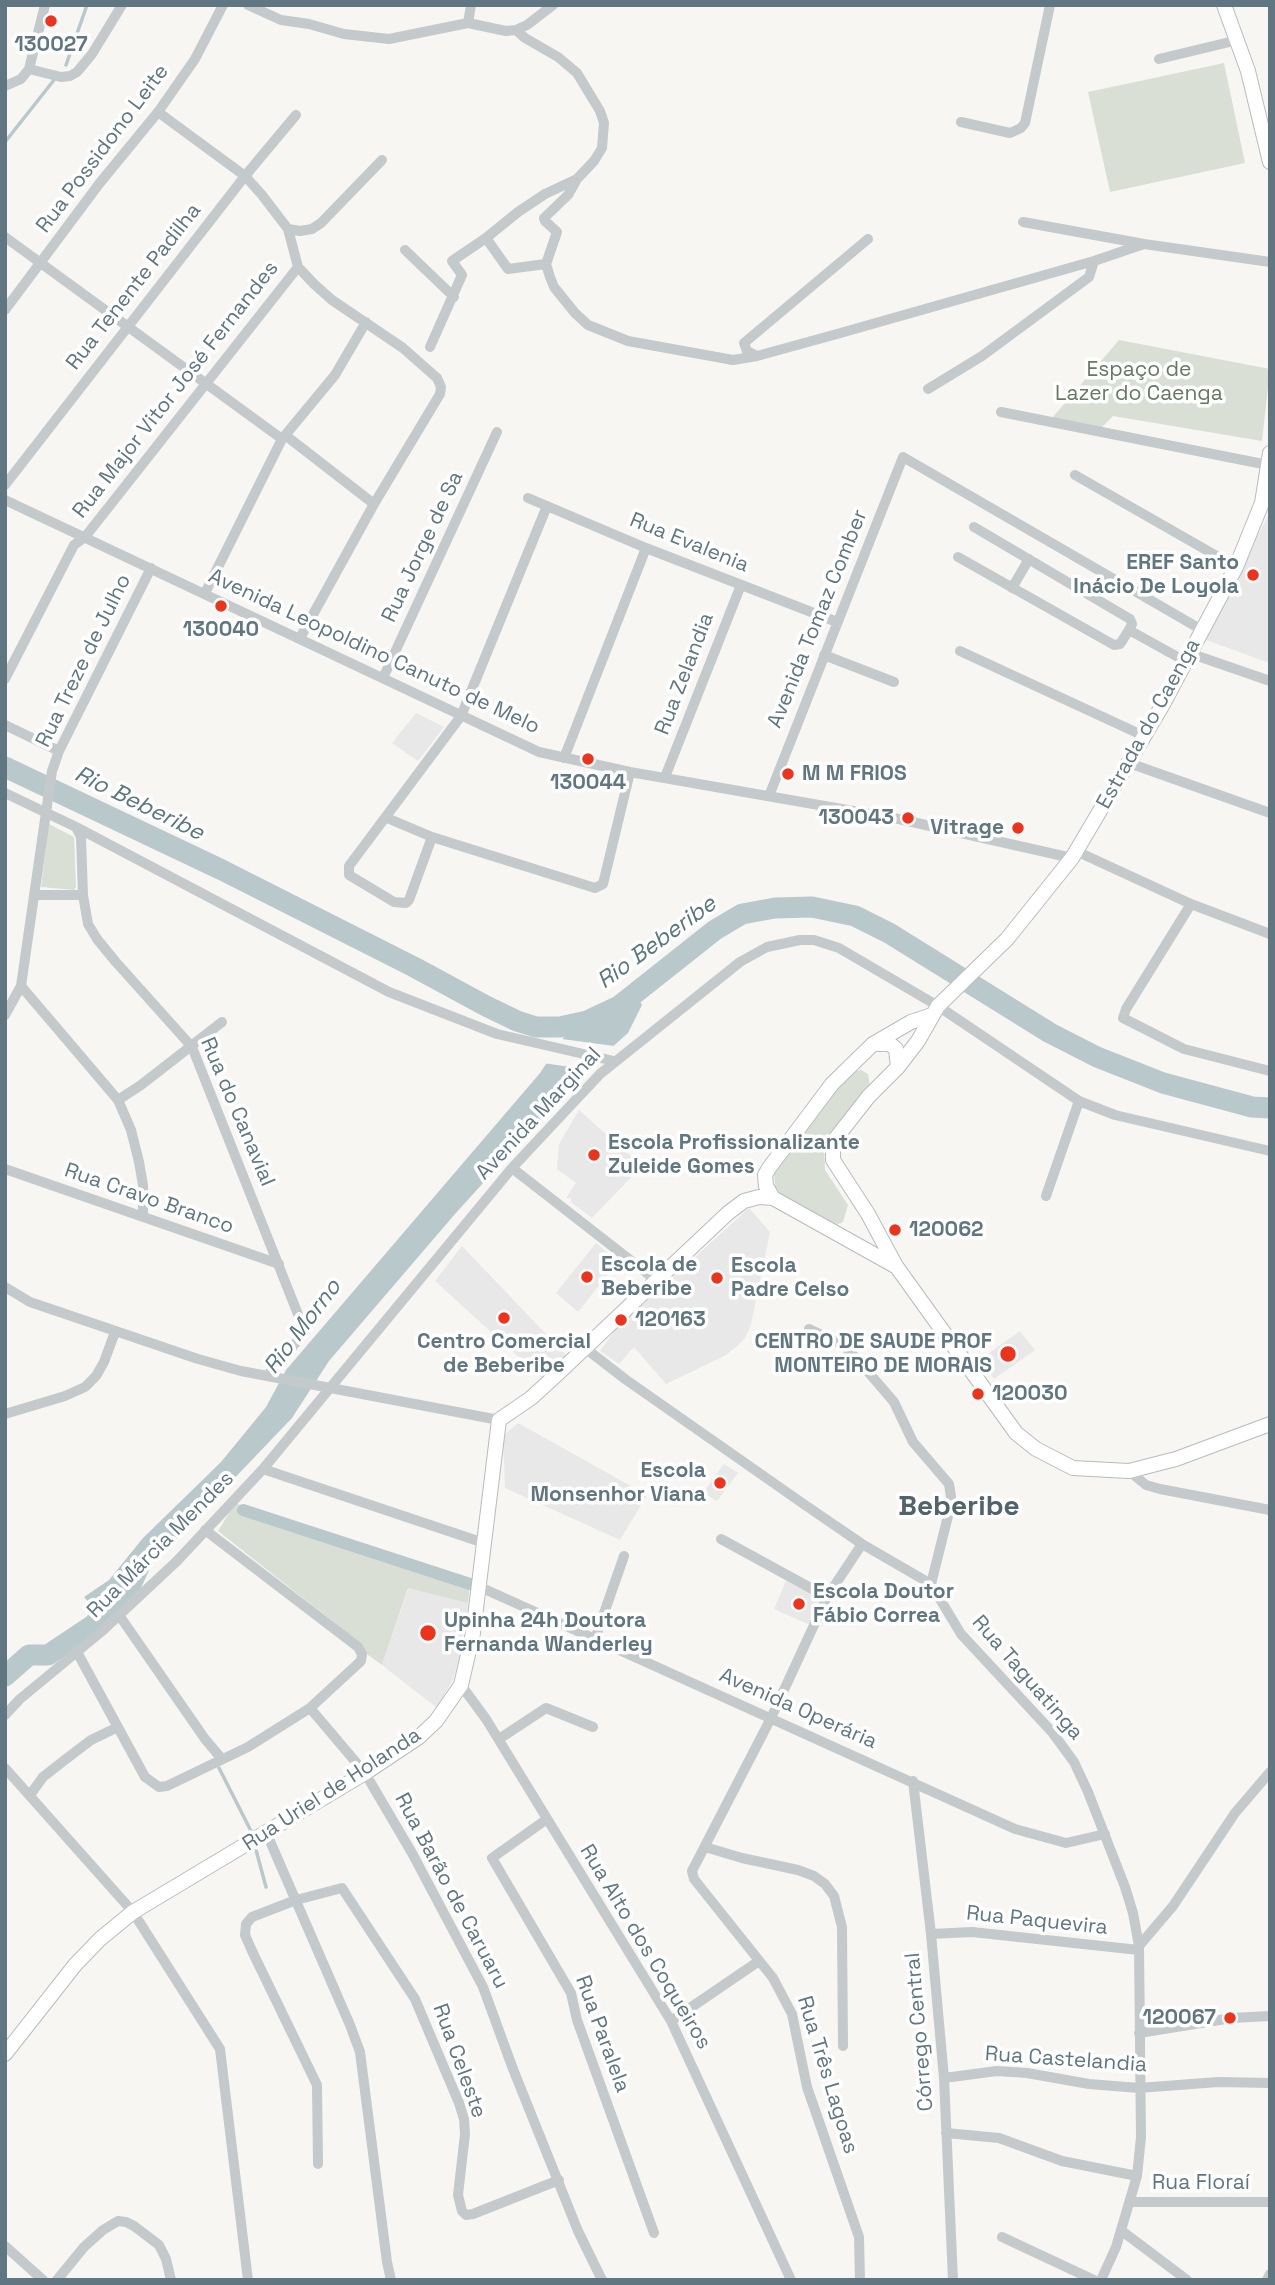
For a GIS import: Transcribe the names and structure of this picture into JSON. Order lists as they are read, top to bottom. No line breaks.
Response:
{"streets":{"main road":["Estrada do Caenga","Rua Uriel de Holanda"],"street":["Rua Possidono Leite","Rua Tenente Padilha","Rua Major Vitor José Fernandes","Rua Evalenia","Rua Jorge de Sa","Avenida Tomaz Comber","Avenida Leopoldino Canuto de Melo","Rua Treze de Julho","Rua Zelandia","Rua do Canavial","Avenida Marginal","Rua Cravo Branco","Rua Márcia Mendes","Rua Taguatinga","Avenida Operária","Rua Barão de Caruaru","Rua Paquevira","Rua Alto dos Coqueiros","Córrego Central","Rua Paralela","Rua Castelandia","Rua Celeste","Rua Três Lagoas","Rua Floraí"]},"crossings":[["Rua Major Vitor José Fernandes","Avenida Leopoldino Canuto de Melo"],["Rua Evalenia","Avenida Tomaz Comber"],["Rua Evalenia","Rua Zelandia"],["Rua Jorge de Sa","Avenida Leopoldino Canuto de Melo"],["Avenida Tomaz Comber","Avenida Leopoldino Canuto de Melo"],["Avenida Tomaz Comber","Estrada do Caenga"],["Avenida Leopoldino Canuto de Melo","Rua Treze de Julho"],["Avenida Leopoldino Canuto de Melo","Rua Zelandia"],["Avenida Leopoldino Canuto de Melo","Estrada do Caenga"],["Estrada do Caenga","Avenida Marginal"],["Rua do Canavial","Rua Cravo Branco"],["Avenida Marginal","Rua Márcia Mendes"],["Rua Taguatinga","Avenida Operária"],["Rua Taguatinga","Rua Paquevira"],["Rua Taguatinga","Rua Castelandia"],["Rua Taguatinga","Rua Floraí"],["Avenida Operária","Rua Uriel de Holanda"],["Avenida Operária","Córrego Central"],["Rua Uriel de Holanda","Rua Barão de Caruaru"],["Rua Uriel de Holanda","Rua Alto dos Coqueiros"],["Rua Barão de Caruaru","Rua Celeste"],["Rua Paquevira","Córrego Central"],["Rua Alto dos Coqueiros","Rua Paralela"],["Córrego Central","Rua Castelandia"]],"districts":["Beberibe"],"water":["Rio Beberibe","Rio Morno"],"parks":["Espaço de Lazer do Caenga"],"places":["130027","EREF Santo Inácio De Loyola","130040","130044","M M FRIOS","130043","Vitrage","Escola Profissionalizante Zuleide Gomes","120062","Escola de Beberibe","Escola Padre Celso","Centro Comercial de Beberibe","120163","CENTRO DE SAUDE PROF MONTEIRO DE MORAIS","120030","Escola Monsenhor Viana","Escola Doutor Fábio Correa","Upinha 24h Doutora Fernanda Wanderley","120067"]}
